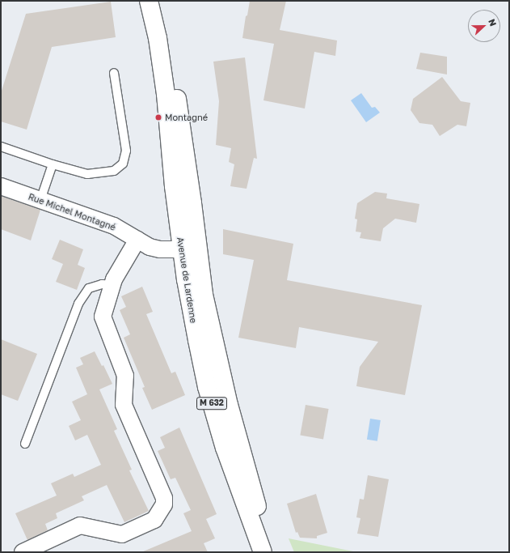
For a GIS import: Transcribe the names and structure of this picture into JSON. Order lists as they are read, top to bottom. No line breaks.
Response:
{"streets":{"main road":["Avenue de Lardenne","M 632"],"street":["Rue Michel Montagné"]},"crossings":[["Rue Michel Montagné","Avenue de Lardenne"]],"places":["Montagné"],"north":"right"}
